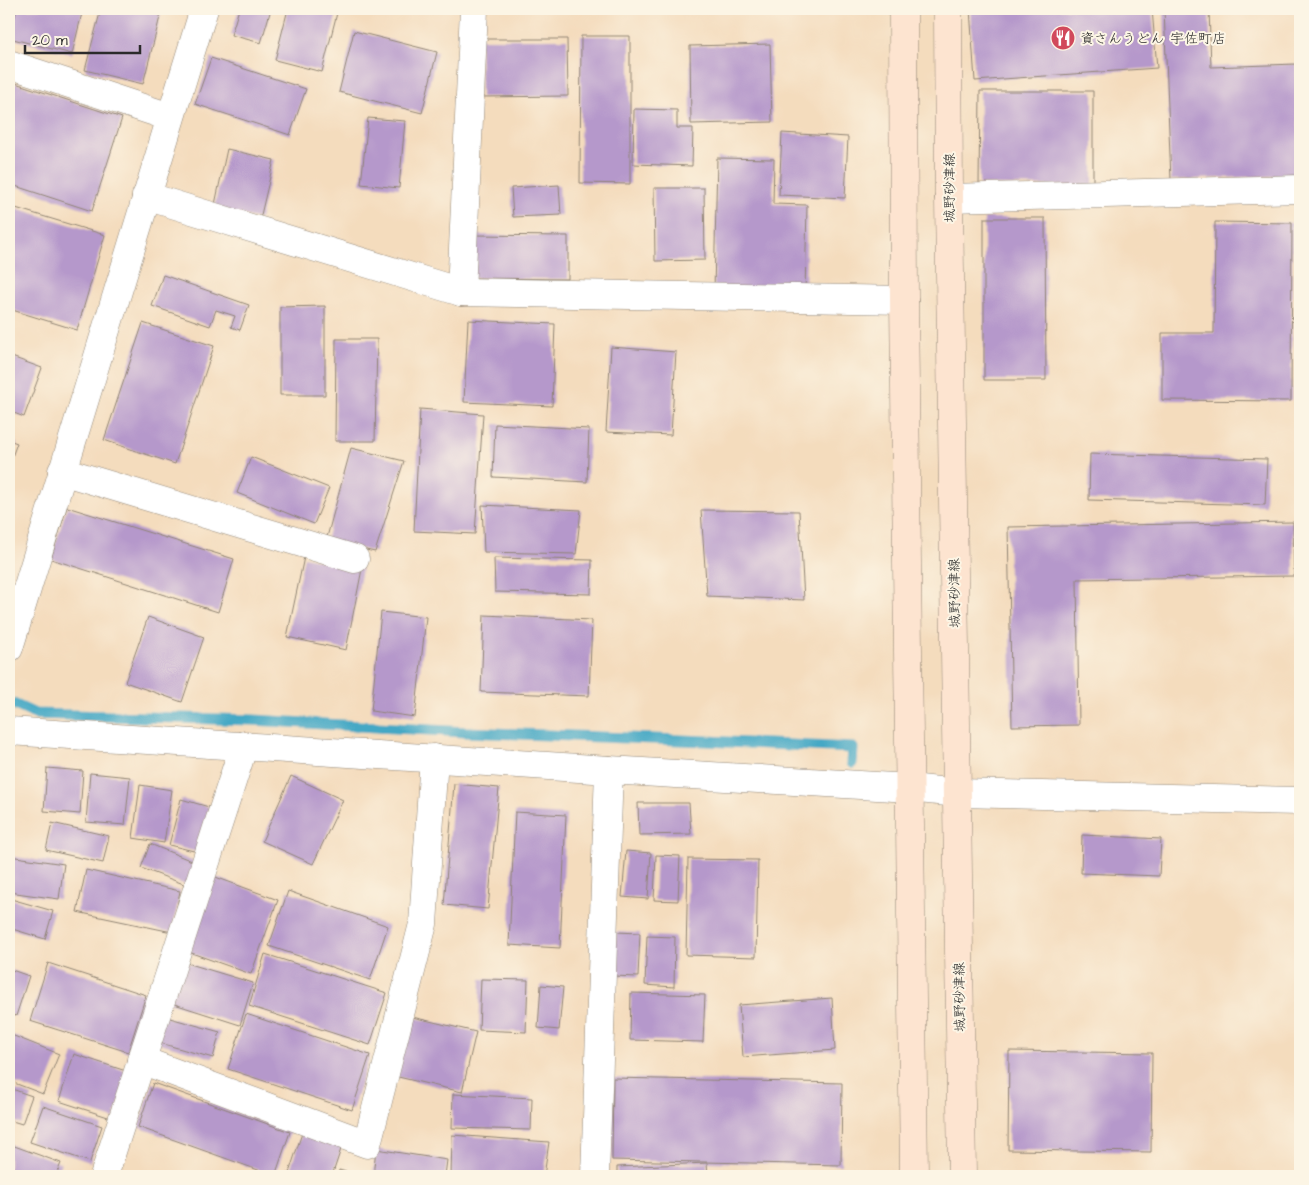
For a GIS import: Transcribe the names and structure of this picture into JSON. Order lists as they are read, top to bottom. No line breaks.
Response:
{"streets":{"main road":["城野砂津線"]},"places":{"restaurant":["資さんうどん 宇佐町店"]},"scale_bar":"20 m"}
